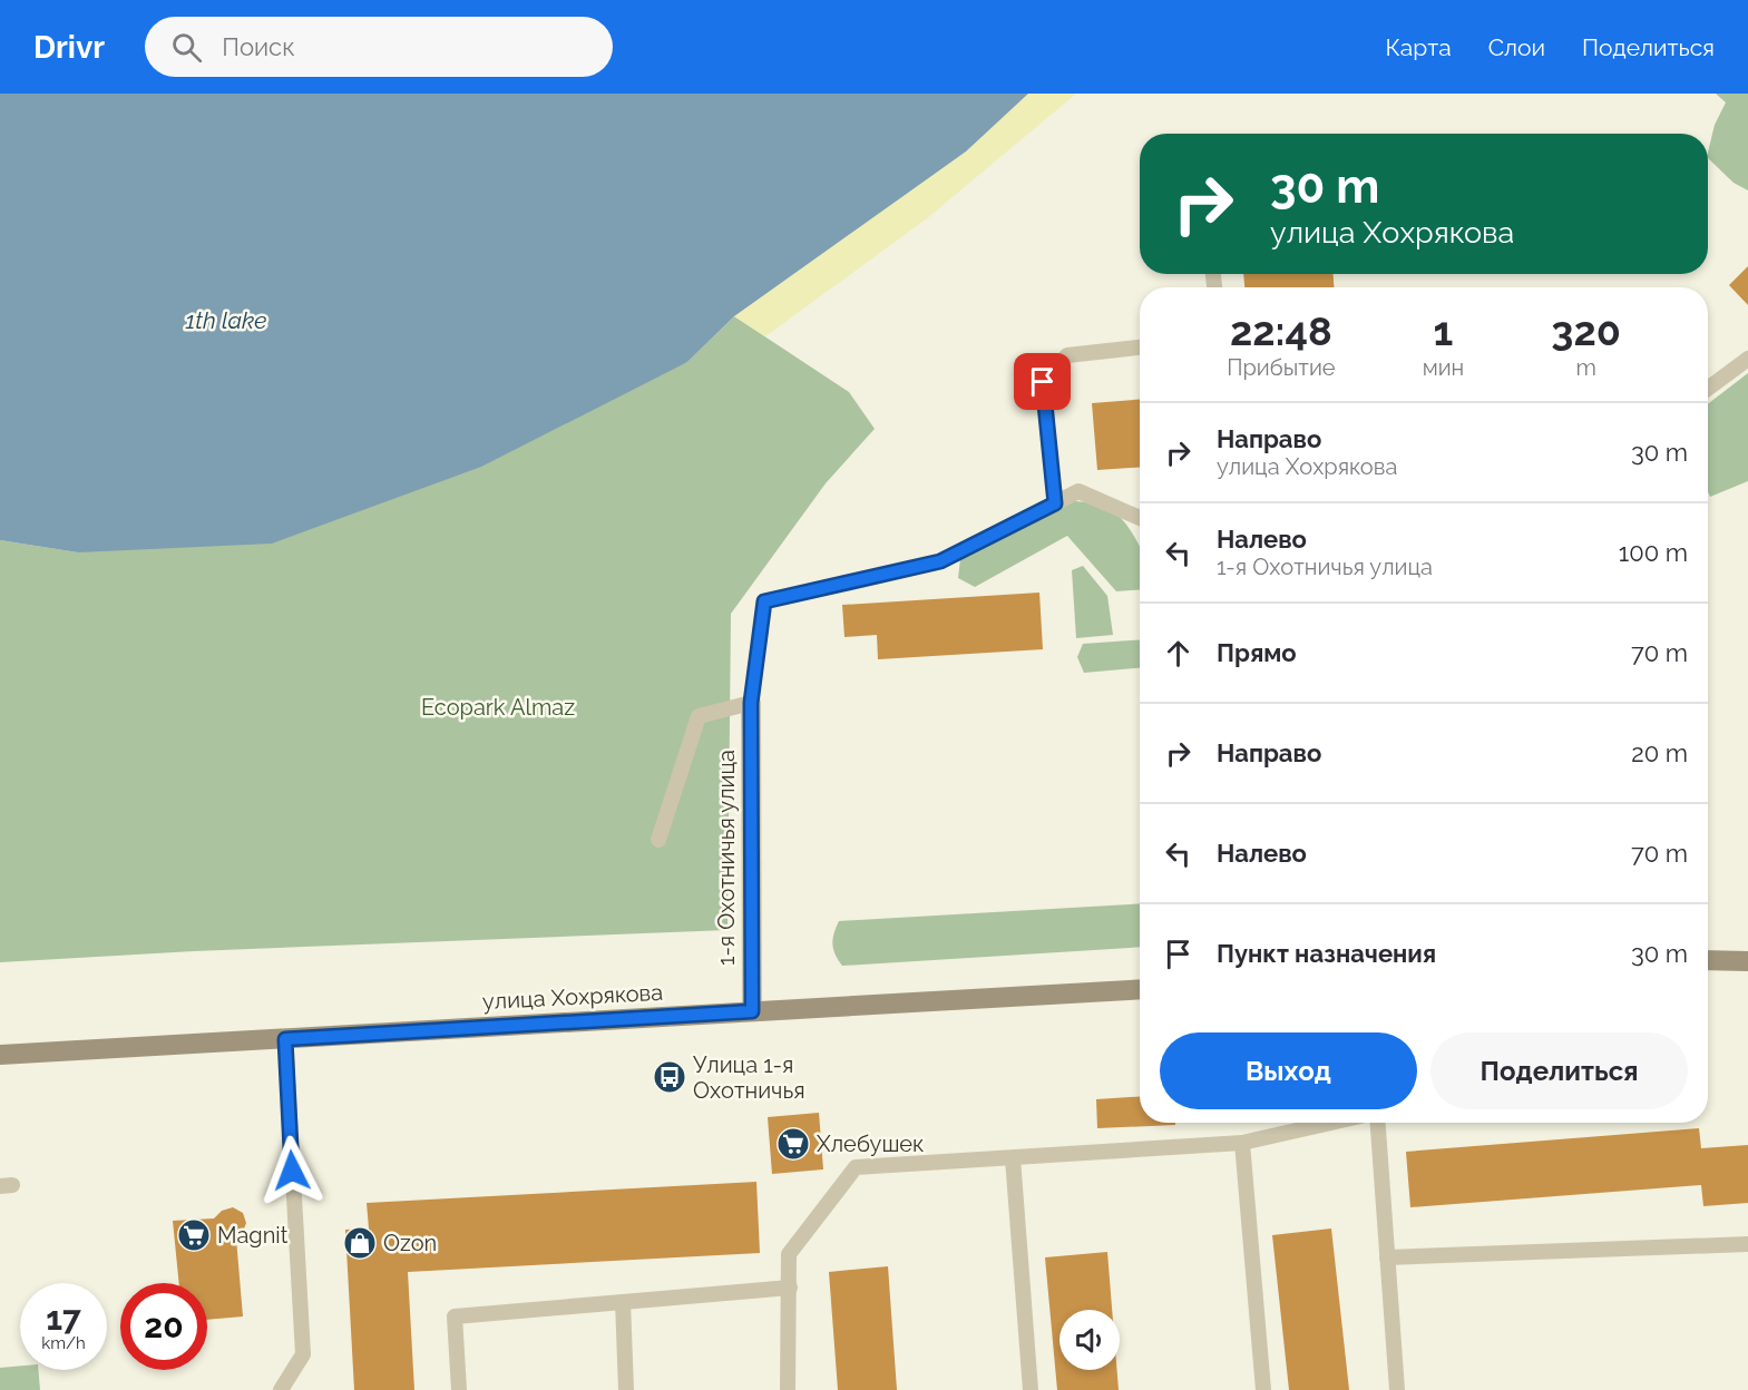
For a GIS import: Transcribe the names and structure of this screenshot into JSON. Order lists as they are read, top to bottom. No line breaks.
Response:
{"streets":{"main road":["улица Хохрякова"],"street":["1-я Охотничья улица"]},"crossings":[["1-я Охотничья улица","улица Хохрякова"]],"water":["1th lake"],"parks":["Ecopark Almaz"],"places":{"bus stop":["Улица 1-я Охотничья"],"supermarket":["Хлебушек","Magnit"],"shop":["Ozon"]},"page":{"header":"Drivr","search":"Поиск","nav":["Карта","Слои","Поделиться"],"turn":["30 m","улица Хохрякова"],"eta":["22:48","Прибытие","1","мин","320","m"],"list":[{"name":"Направо","note":"улица Хохрякова","value":"30 m"},{"name":"Налево","note":"1-я Охотничья улица","value":"100 m"},{"name":"Прямо","value":"70 m"},{"name":"Направо","value":"20 m"},{"name":"Налево","value":"70 m"},{"name":"Пункт назначения","value":"30 m"}],"buttons":["Выход","Поделиться"],"speed":"17 km/h","limit":"20"}}
